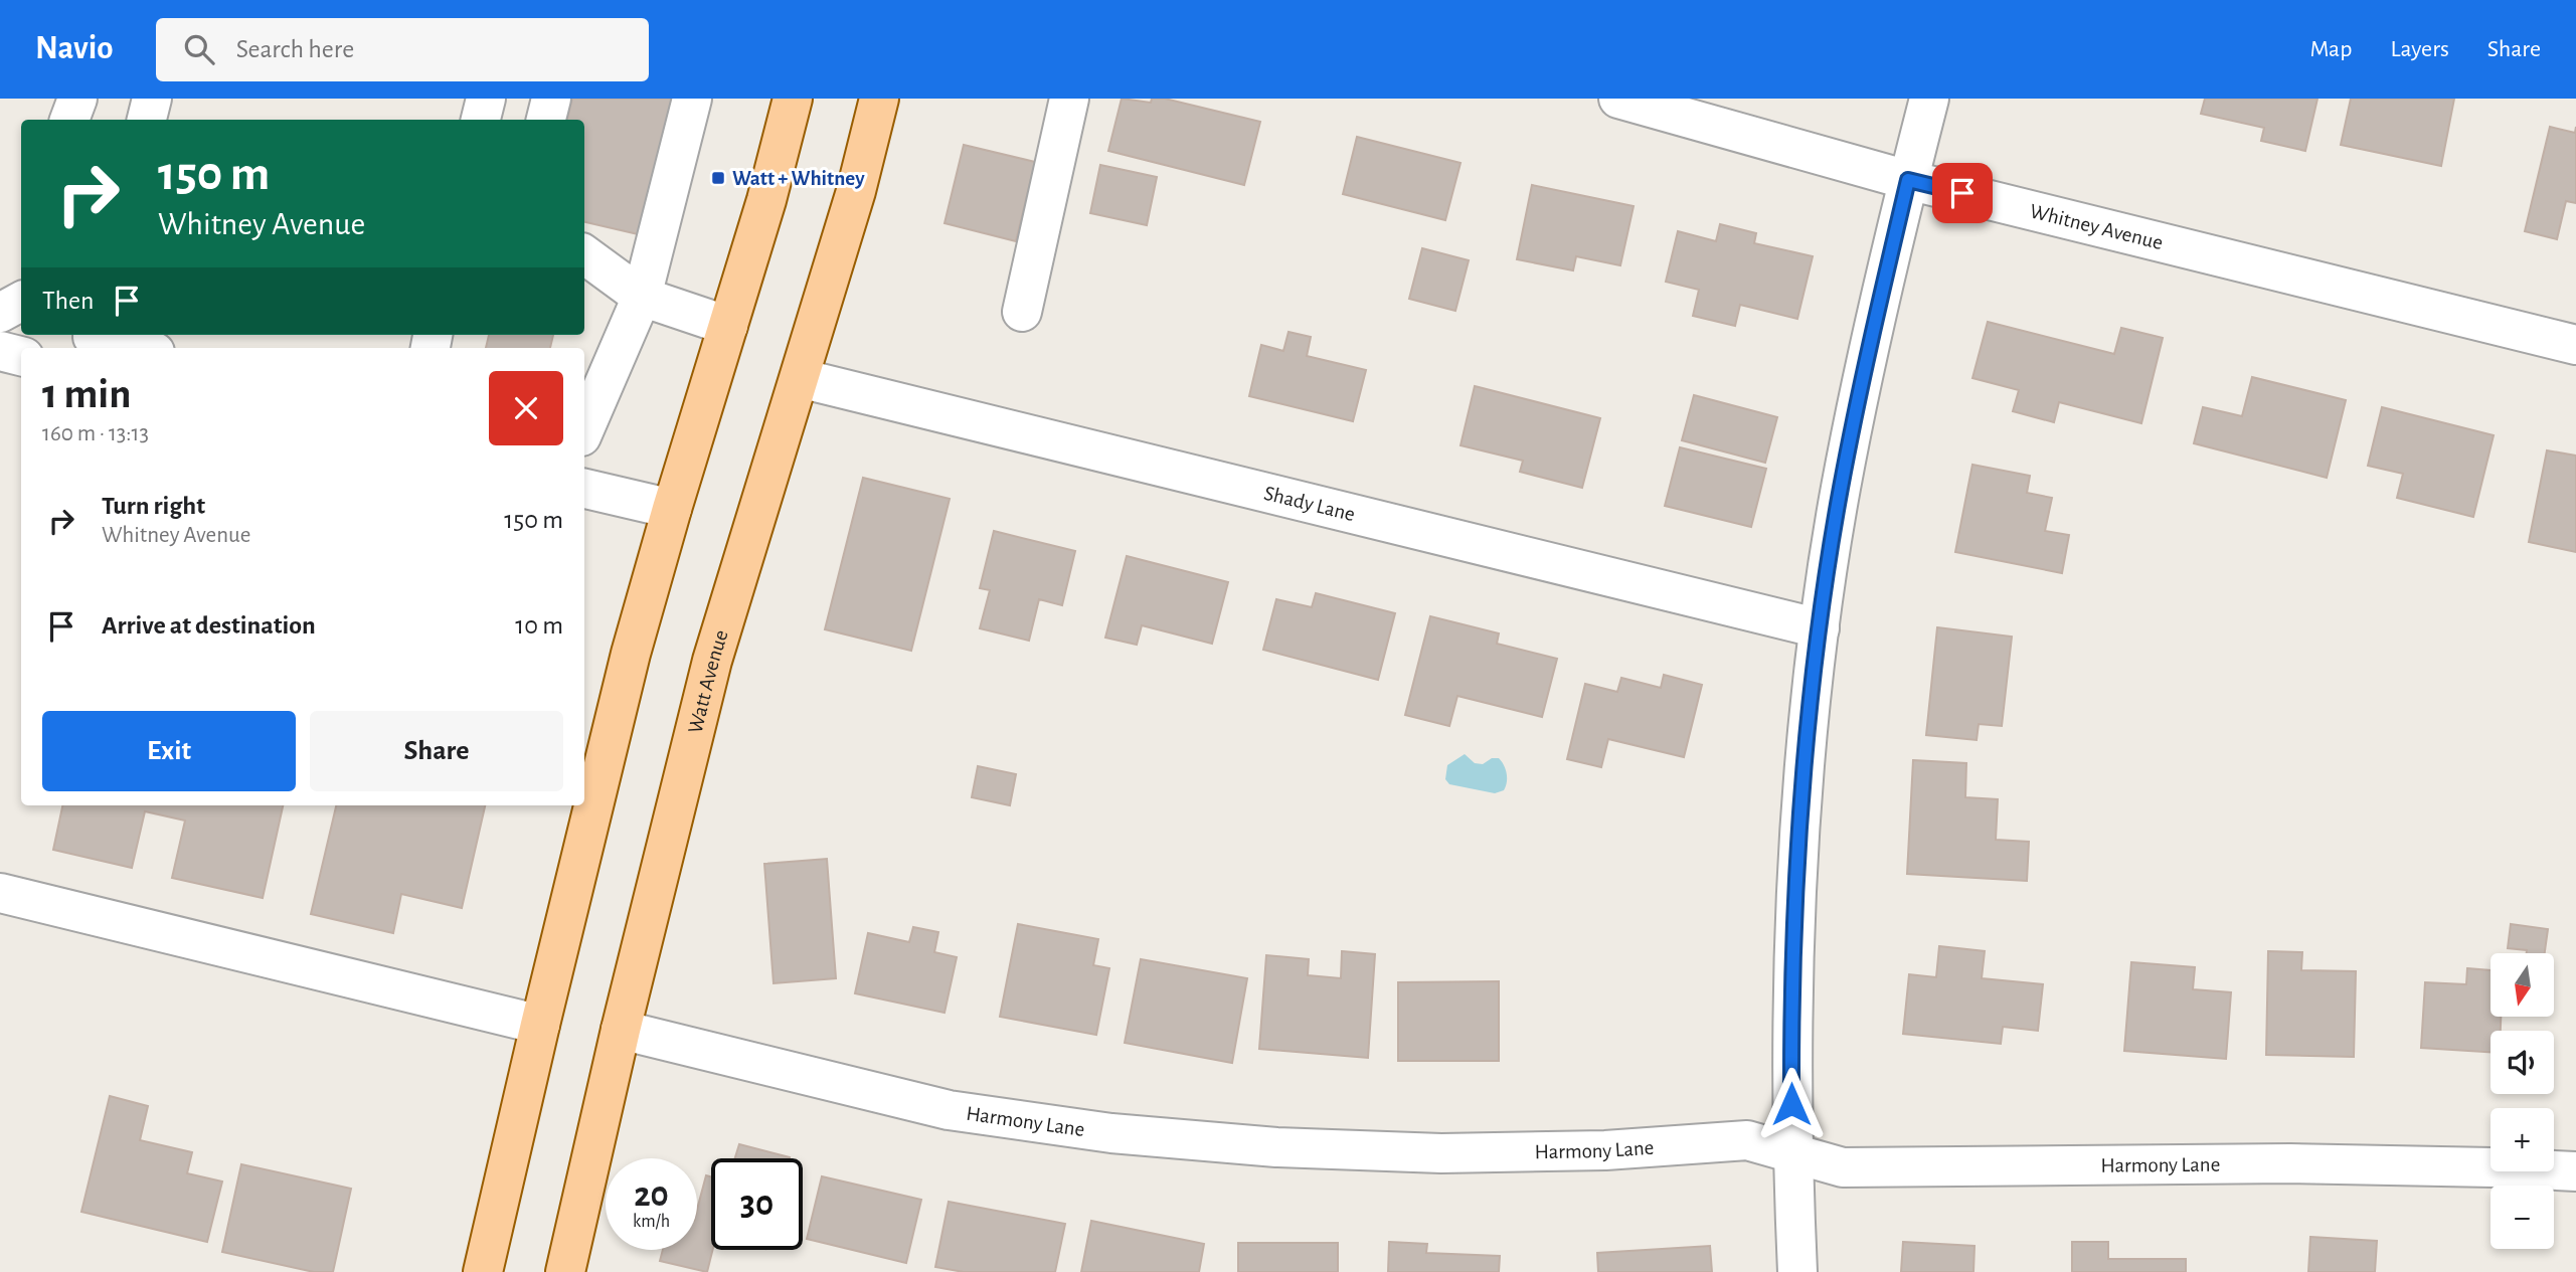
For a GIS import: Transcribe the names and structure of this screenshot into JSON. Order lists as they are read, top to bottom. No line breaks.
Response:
{"streets":{"main road":["Watt Avenue"],"street":["Whitney Avenue","Shady Lane","Harmony Lane"]},"crossings":[["Shady Lane","Watt Avenue"],["Watt Avenue","Harmony Lane"]],"places":{"transit":["Watt + Whitney"]},"north":"bottom","page":{"header":"Navio","search":"Search here","nav":["Map","Layers","Share"],"turn":["150 m","Whitney Avenue"],"then":"Then","heading":["1 min","160 m · 13:13"],"list":[{"name":"Turn right","note":"Whitney Avenue","value":"150 m"},{"name":"Arrive at destination","value":"10 m"}],"buttons":["Exit","Share"],"map_buttons":["+","−"],"speed":"20 km/h","limit":"30"}}
